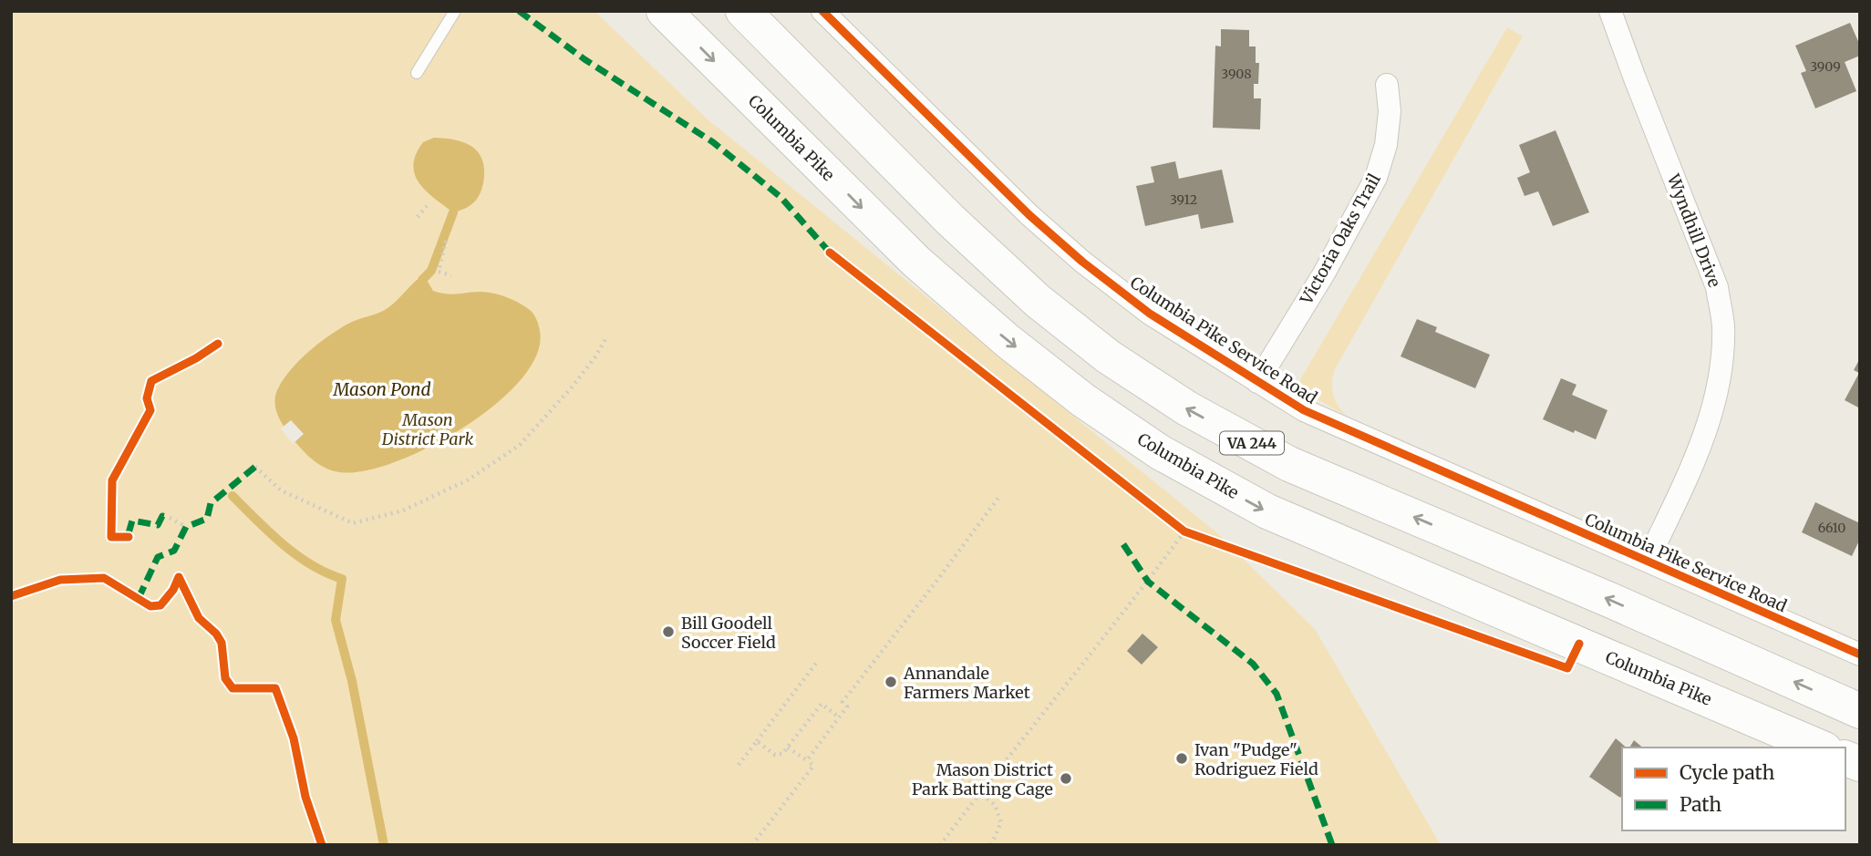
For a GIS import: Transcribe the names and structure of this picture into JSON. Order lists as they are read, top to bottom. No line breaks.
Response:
{"streets":{"main road":["Columbia Pike","VA 244"],"street":["Wyndhill Drive","Victoria Oaks Trail","Columbia Pike Service Road"]},"crossings":[["Wyndhill Drive","Columbia Pike Service Road"],["Victoria Oaks Trail","Columbia Pike Service Road"]],"water":["Mason Pond"],"parks":["Mason District Park"],"places":["Bill Goodell Soccer Field","Annandale Farmers Market","Ivan \"Pudge\" Rodriguez Field","Mason District Park Batting Cage"],"house_numbers":["3909","3908","3912","6610"],"legend":["Cycle path","Path"]}
